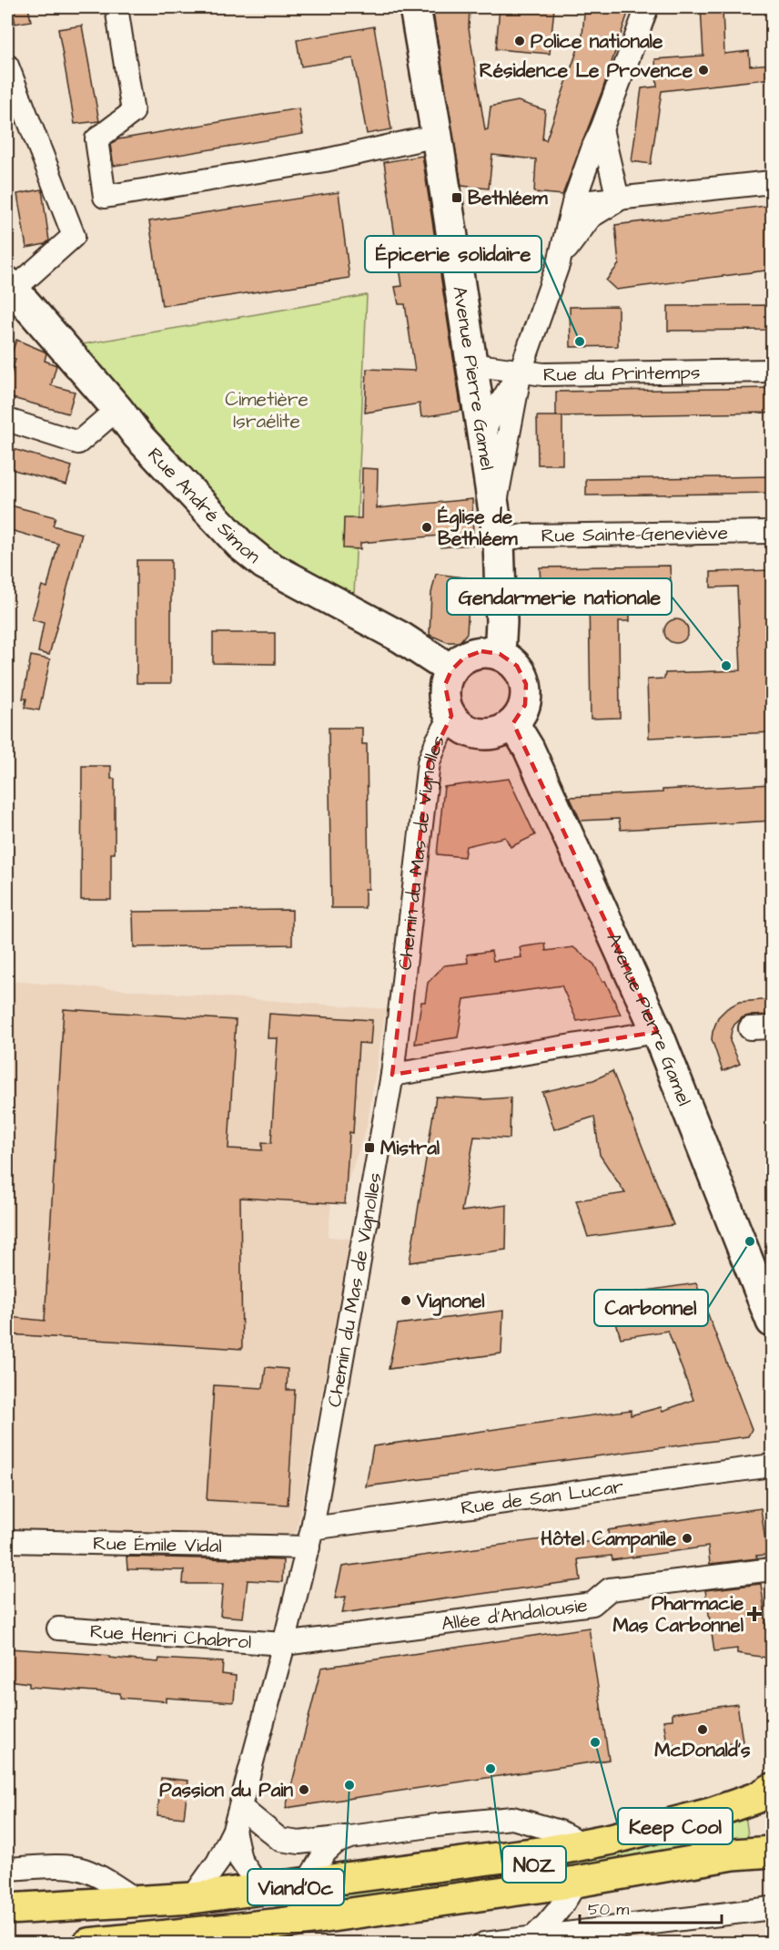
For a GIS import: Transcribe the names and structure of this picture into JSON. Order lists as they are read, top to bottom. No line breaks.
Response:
{"streets":{"street":["Rue du Printemps","Avenue Pierre Gamel","Rue André Simon","Rue Sainte-Geneviève","Chemin du Mas de Vignolles","Rue de San Lucar","Rue Émile Vidal","Allée d'Andalousie","Rue Henri Chabrol"]},"crossings":[["Rue du Printemps","Avenue Pierre Gamel"],["Avenue Pierre Gamel","Rue André Simon"],["Avenue Pierre Gamel","Rue Sainte-Geneviève"],["Avenue Pierre Gamel","Chemin du Mas de Vignolles"],["Rue André Simon","Chemin du Mas de Vignolles"],["Chemin du Mas de Vignolles","Rue de San Lucar"],["Chemin du Mas de Vignolles","Rue Émile Vidal"],["Chemin du Mas de Vignolles","Allée d'Andalousie"],["Chemin du Mas de Vignolles","Rue Henri Chabrol"],["Rue de San Lucar","Rue Émile Vidal"],["Allée d'Andalousie","Rue Henri Chabrol"]],"parks":["Cimetière Israélite"],"places":{"other":["Police nationale","Résidence Le Provence","Épicerie solidaire","Église de Bethléem","Gendarmerie nationale","Carbonnel","Vignonel","Hôtel Campanile","McDonald's","Keep Cool","NOZ","Viand'Oc","Passion du Pain"],"transit":["Bethléem","Mistral"],"health":["Pharmacie Mas Carbonnel"]},"scale_bar":"50 m"}
